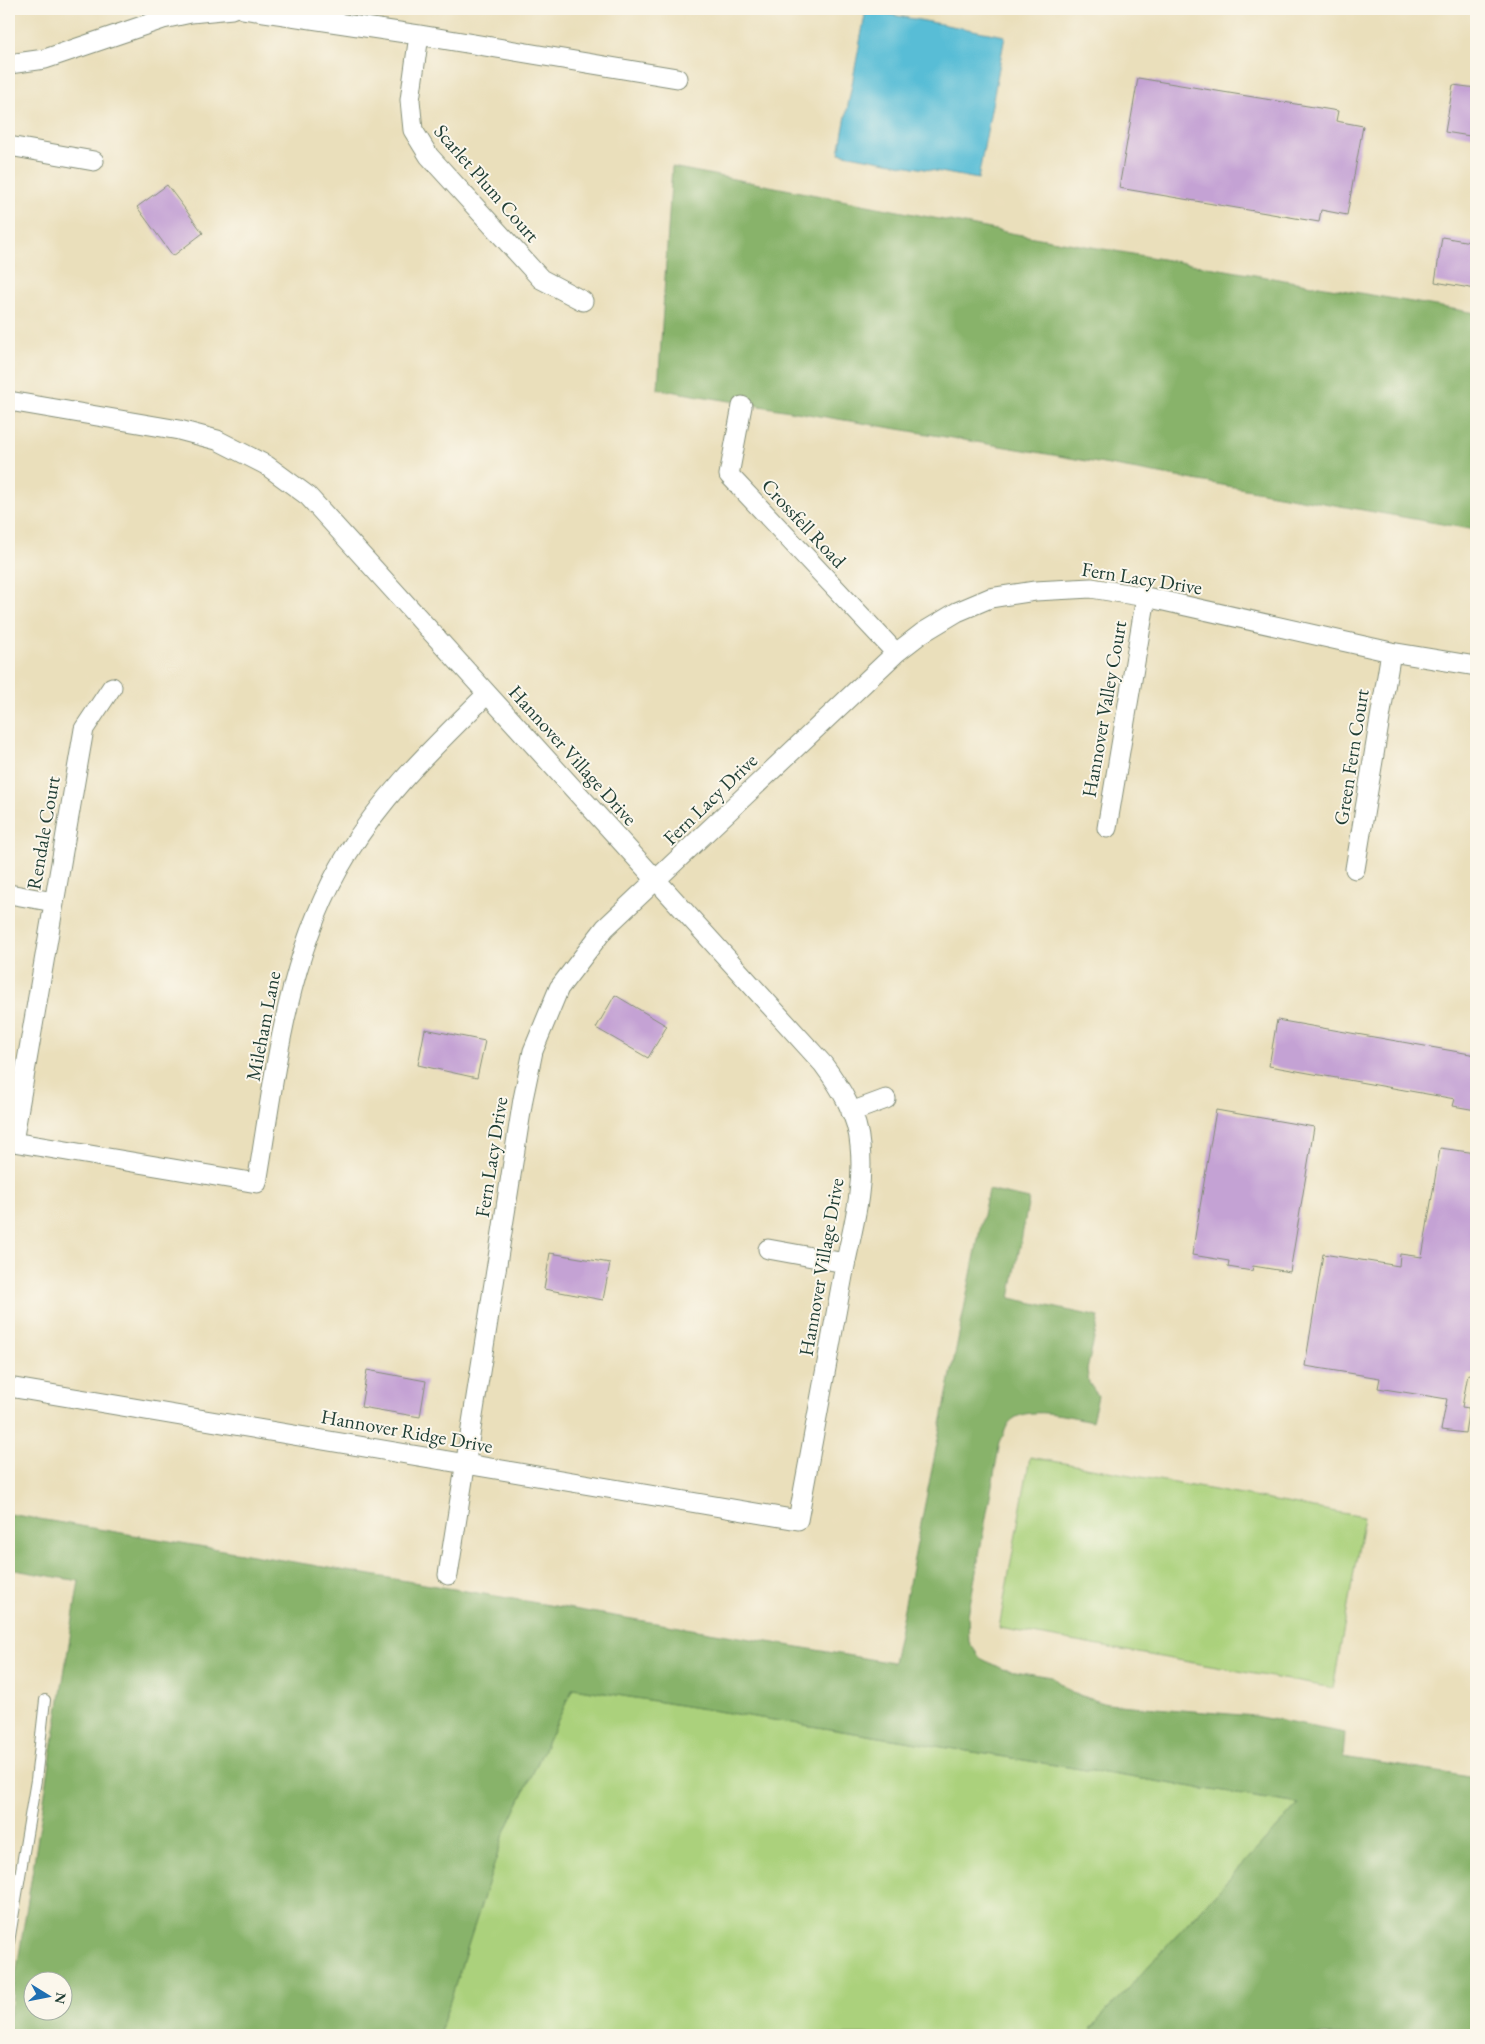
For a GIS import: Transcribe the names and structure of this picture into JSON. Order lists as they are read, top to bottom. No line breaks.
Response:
{"streets":{"street":["Scarlet Plum Court","Crossfell Road","Fern Lacy Drive","Hannover Valley Court","Hannover Village Drive","Green Fern Court","Rendale Court","Mileham Lane","Hannover Ridge Drive"]},"crossings":[["Crossfell Road","Fern Lacy Drive"],["Fern Lacy Drive","Hannover Valley Court"],["Fern Lacy Drive","Hannover Village Drive"],["Fern Lacy Drive","Green Fern Court"],["Fern Lacy Drive","Hannover Ridge Drive"],["Hannover Village Drive","Mileham Lane"],["Hannover Village Drive","Hannover Ridge Drive"],["Rendale Court","Mileham Lane"]],"north":"right"}
